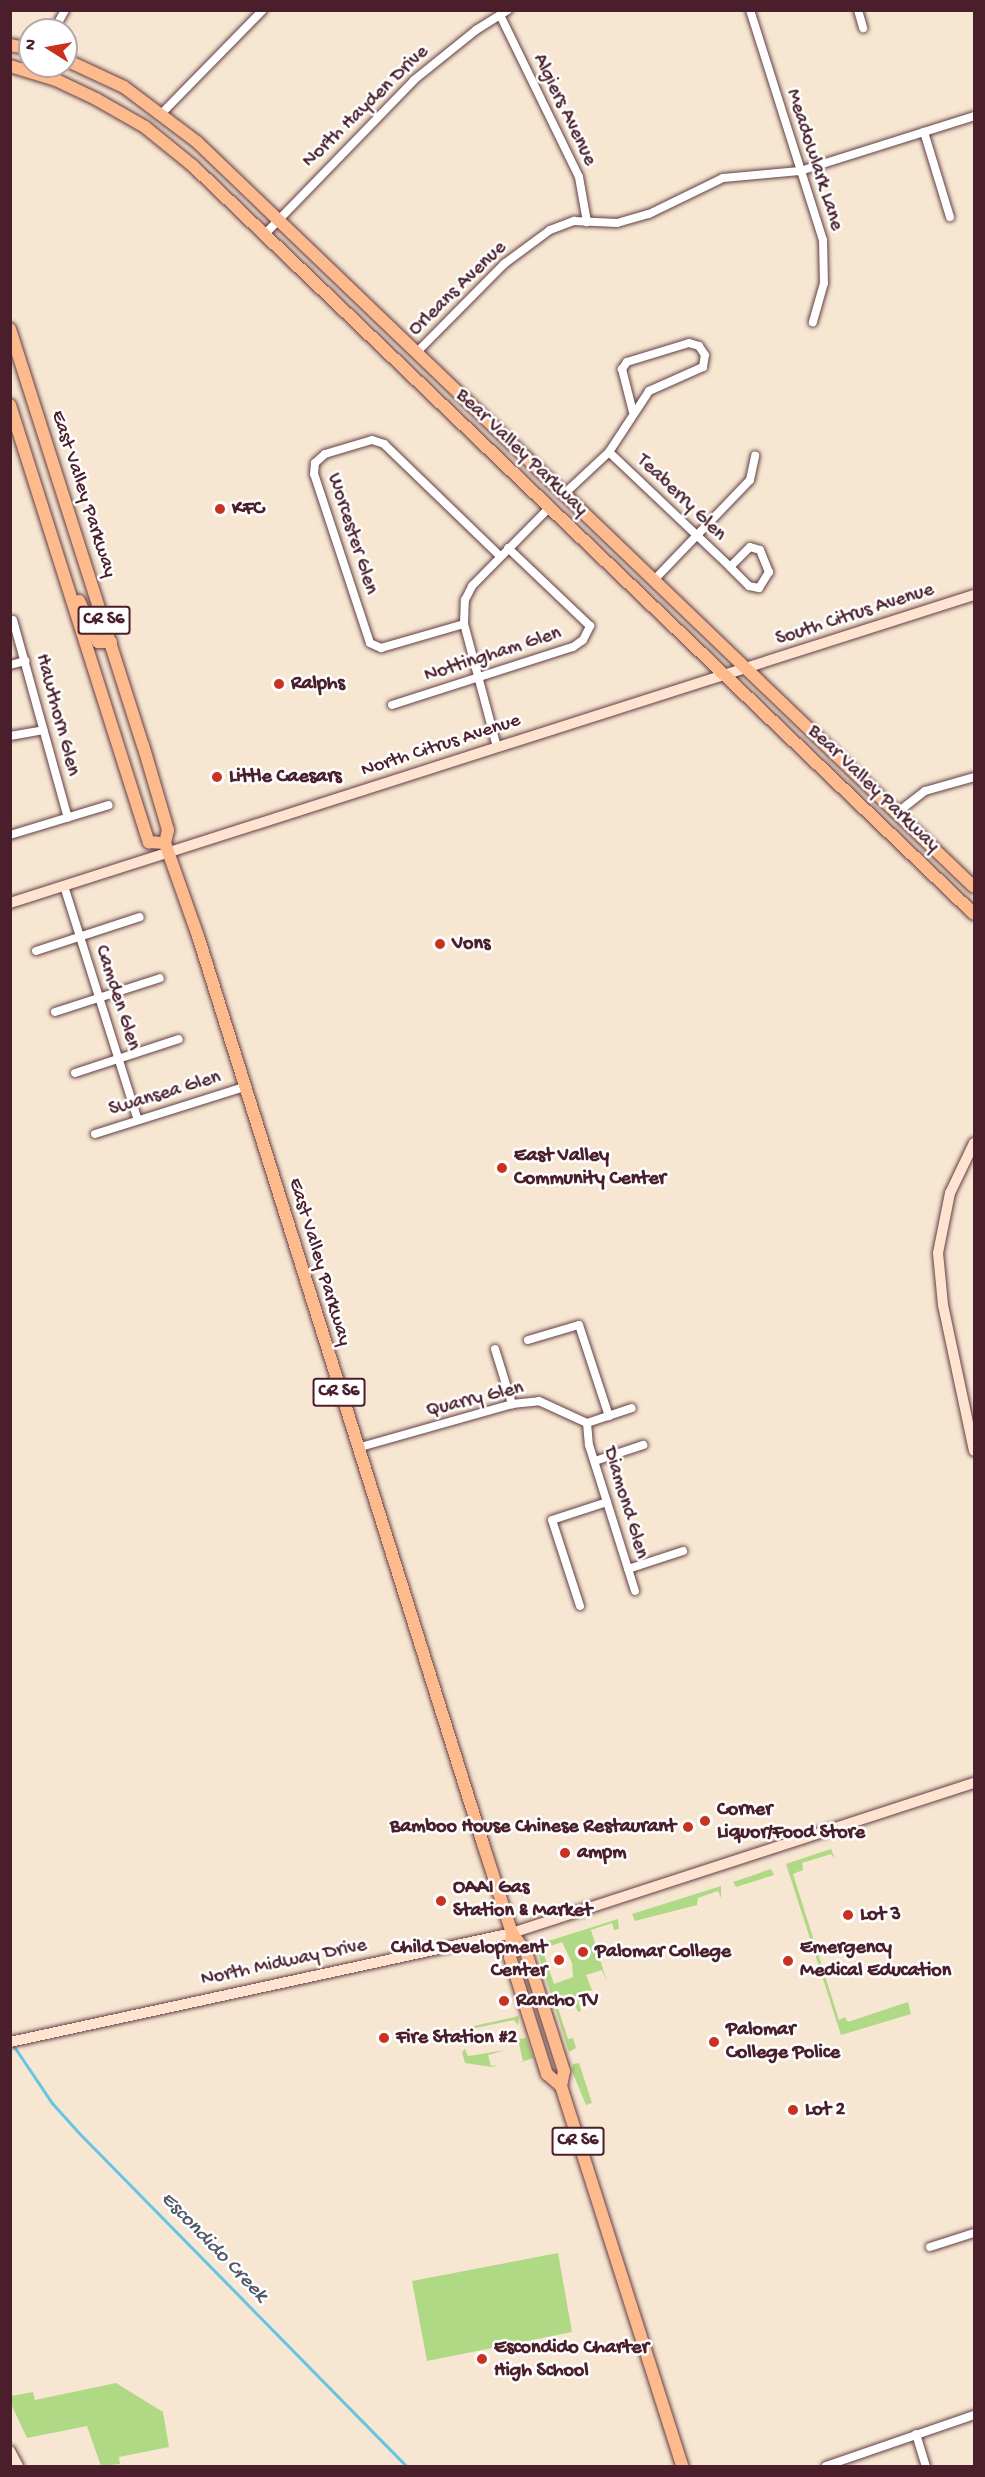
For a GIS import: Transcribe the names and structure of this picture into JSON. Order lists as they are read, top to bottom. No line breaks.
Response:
{"streets":{"main road":["Bear Valley Parkway","East Valley Parkway","CR S6"],"street":["North Hayden Drive","Algiers Avenue","Meadowlark Lane","Orleans Avenue","Teaberry Glen","Worcester Glen","South Citrus Avenue","Nottingham Glen","Hawthorn Glen","North Citrus Avenue","Camden Glen","Swansea Glen","Quarry Glen","Diamond Glen","North Midway Drive"]},"crossings":[["North Hayden Drive","Algiers Avenue"],["North Hayden Drive","Bear Valley Parkway"],["Algiers Avenue","Orleans Avenue"],["Meadowlark Lane","Orleans Avenue"],["Orleans Avenue","Bear Valley Parkway"],["Bear Valley Parkway","South Citrus Avenue"],["Bear Valley Parkway","North Citrus Avenue"],["East Valley Parkway","North Citrus Avenue"],["East Valley Parkway","Swansea Glen"],["East Valley Parkway","Quarry Glen"],["East Valley Parkway","North Midway Drive"],["South Citrus Avenue","North Citrus Avenue"],["North Citrus Avenue","Camden Glen"],["Camden Glen","Swansea Glen"],["Quarry Glen","Diamond Glen"]],"water":["Escondido Creek"],"places":["KFC","Ralphs","Little Caesars","Vons","East Valley Community Center","Corner Liquor/Food Store","Bamboo House Chinese Restaurant","ampm","OAAI Gas Station & Market","Lot 3","Palomar College","Child Development Center","Emergency Medical Education","Rancho TV","Fire Station #2","Palomar College Police","Lot 2","Escondido Charter High School"],"north":"left"}
